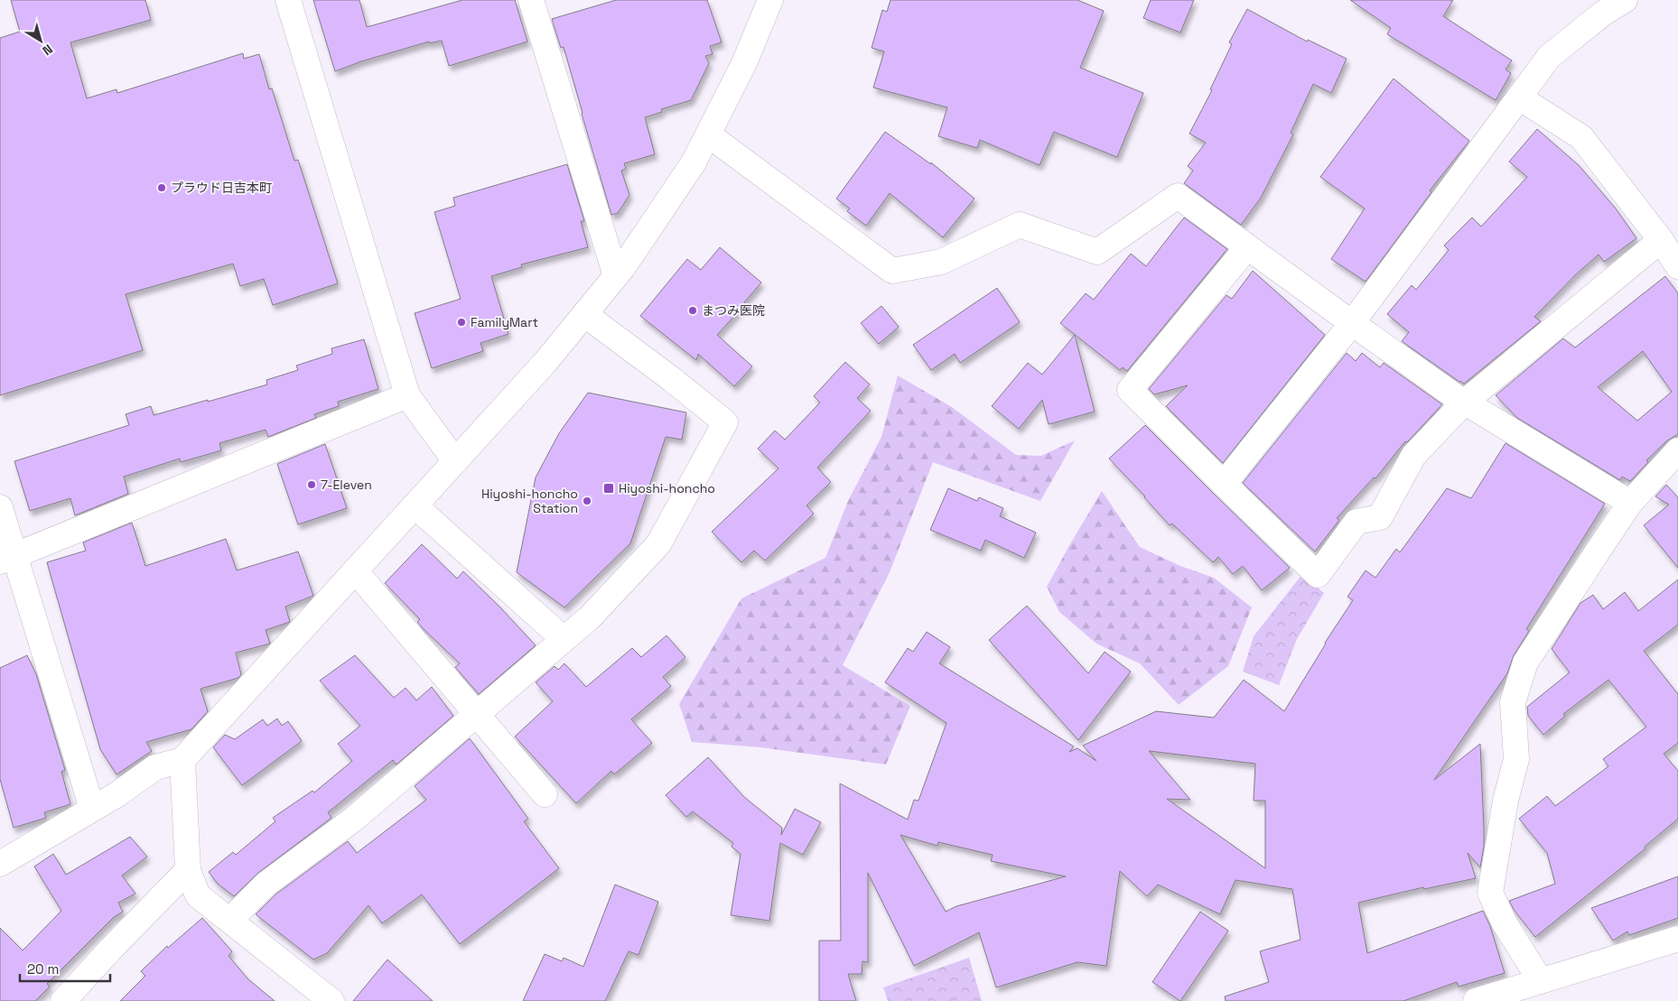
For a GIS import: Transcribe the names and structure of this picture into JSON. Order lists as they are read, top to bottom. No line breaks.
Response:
{"places":{"other":["プラウド日吉本町","まつみ医院","FamilyMart","7-Eleven","Hiyoshi-honcho Station"],"transit":["Hiyoshi-honcho"]},"scale_bar":"20 m","north":"bottom right"}
